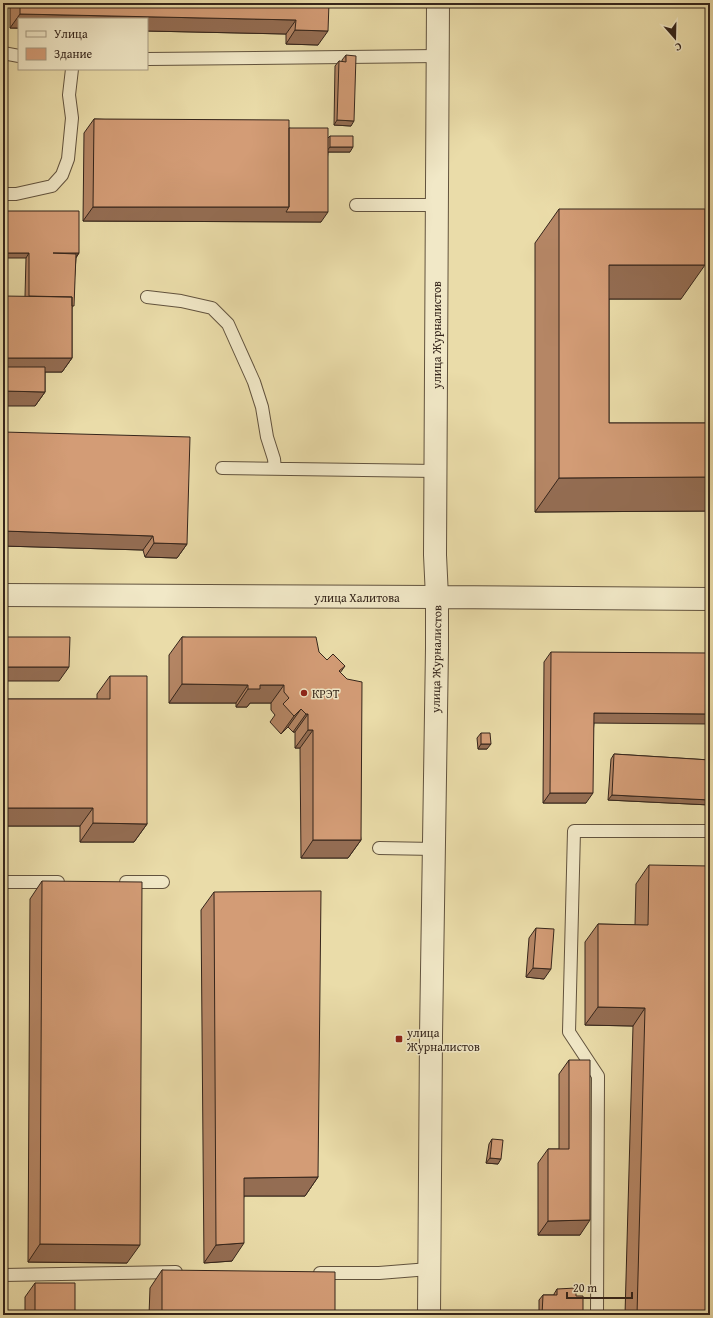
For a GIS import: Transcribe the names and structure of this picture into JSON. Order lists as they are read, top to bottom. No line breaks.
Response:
{"streets":{"street":["улица Журналистов","улица Халитова"]},"crossings":[["улица Журналистов","улица Халитова"]],"places":{"other":["КРЭТ"],"transit":["улица Журналистов"]},"legend":["Улица","Здание"],"scale_bar":"20 m","north":"bottom"}
